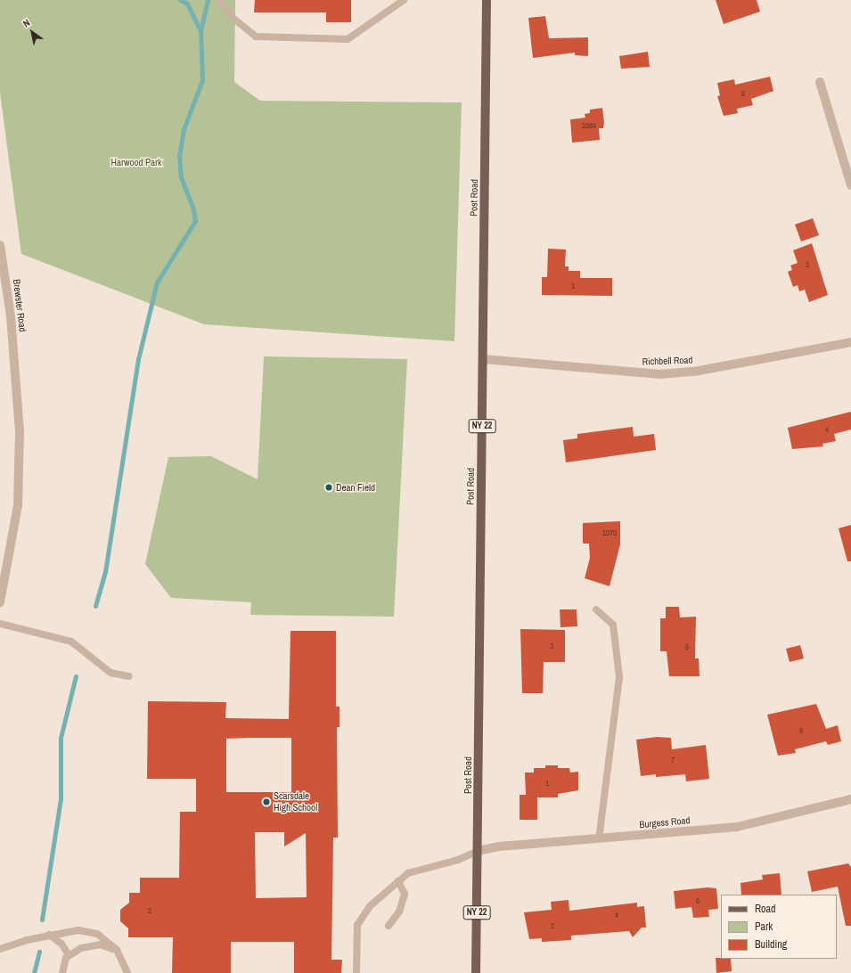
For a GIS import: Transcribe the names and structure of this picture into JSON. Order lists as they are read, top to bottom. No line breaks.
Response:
{"streets":{"main road":["Post Road","NY 22"],"street":["Brewster Road","Richbell Road","Burgess Road"]},"crossings":[["Post Road","Richbell Road"],["Post Road","Burgess Road"]],"parks":["Harwood Park"],"places":["Dean Field","Scarsdale High School"],"house_numbers":["5","1084","3","1","4","1070","3","5","9","7","1","6","2","4","2"],"legend":["Road","Park","Building"],"north":"top left"}
